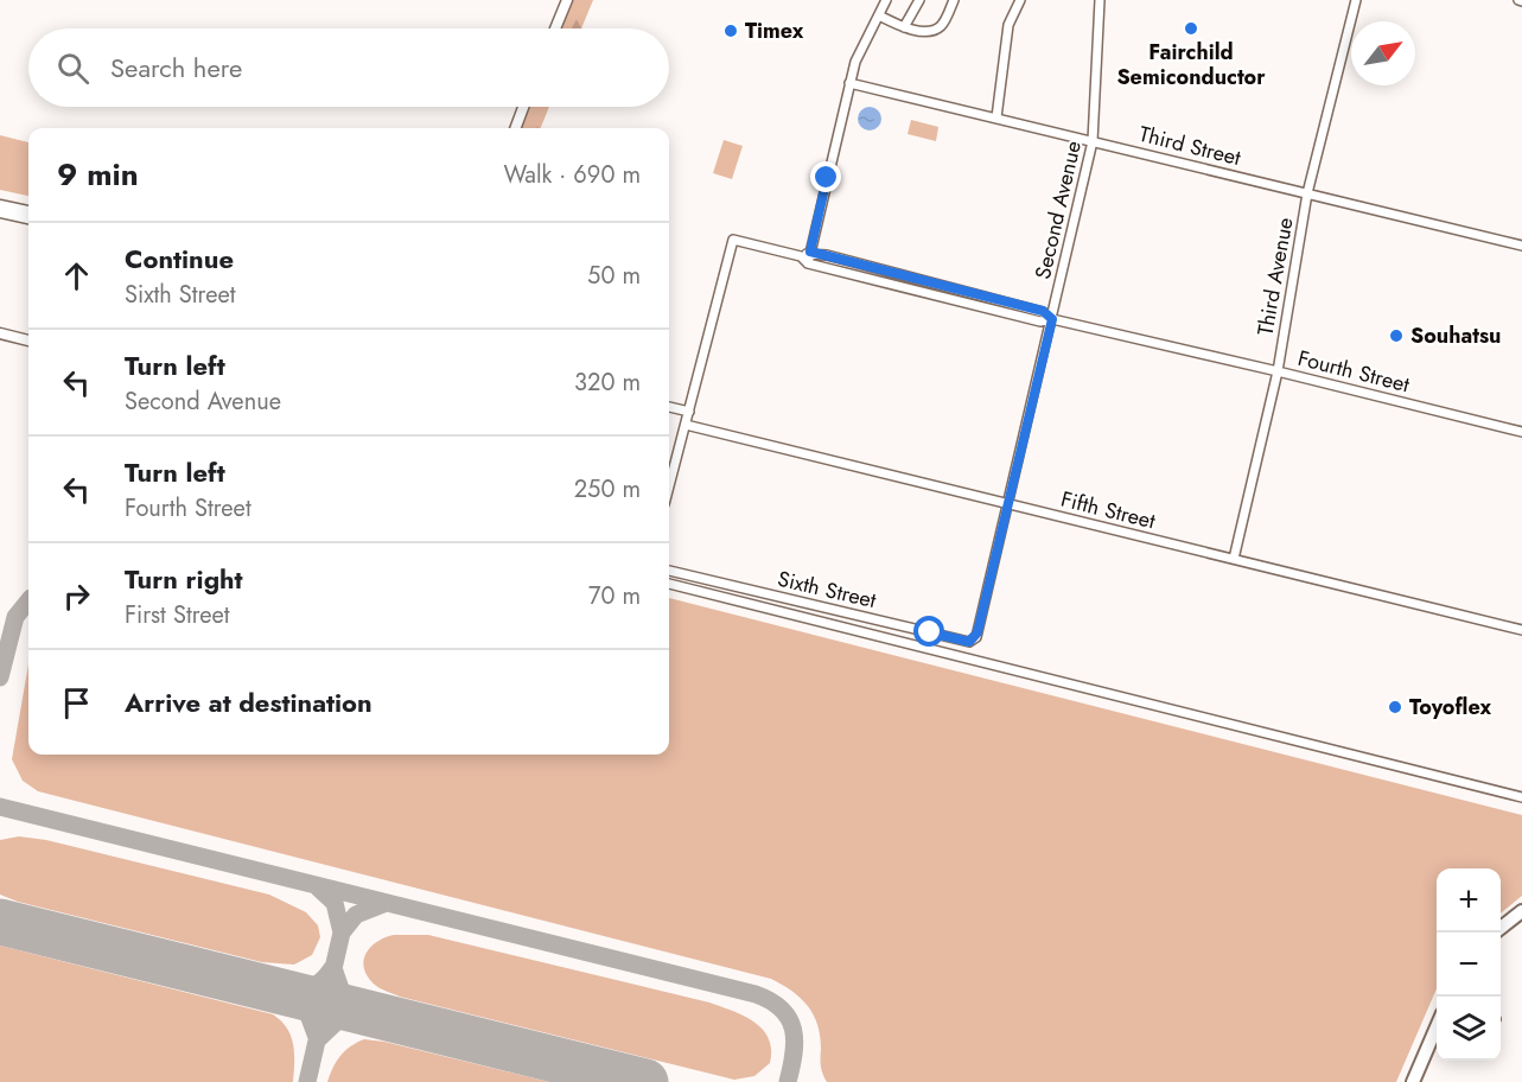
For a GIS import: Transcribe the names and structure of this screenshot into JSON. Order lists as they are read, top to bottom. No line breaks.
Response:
{"streets":{"street":["Third Street","Second Avenue","Third Avenue","Fourth Street","Fifth Street","Sixth Street"]},"crossings":[["Third Street","Second Avenue"],["Third Street","Third Avenue"],["Second Avenue","Fourth Street"],["Second Avenue","Fifth Street"],["Second Avenue","Sixth Street"],["Third Avenue","Fourth Street"],["Third Avenue","Fifth Street"]],"places":["Fairchild Semiconductor","Timex","Souhatsu","Toyoflex"],"north":"top right","page":{"search":"Search here","heading":["9 min","Walk · 690 m"],"list":[["Continue","Sixth Street","50 m"],["Turn left","Second Avenue","320 m"],["Turn left","Fourth Street","250 m"],["Turn right","First Street","70 m"],"Arrive at destination"],"map_buttons":["+","−"]}}
